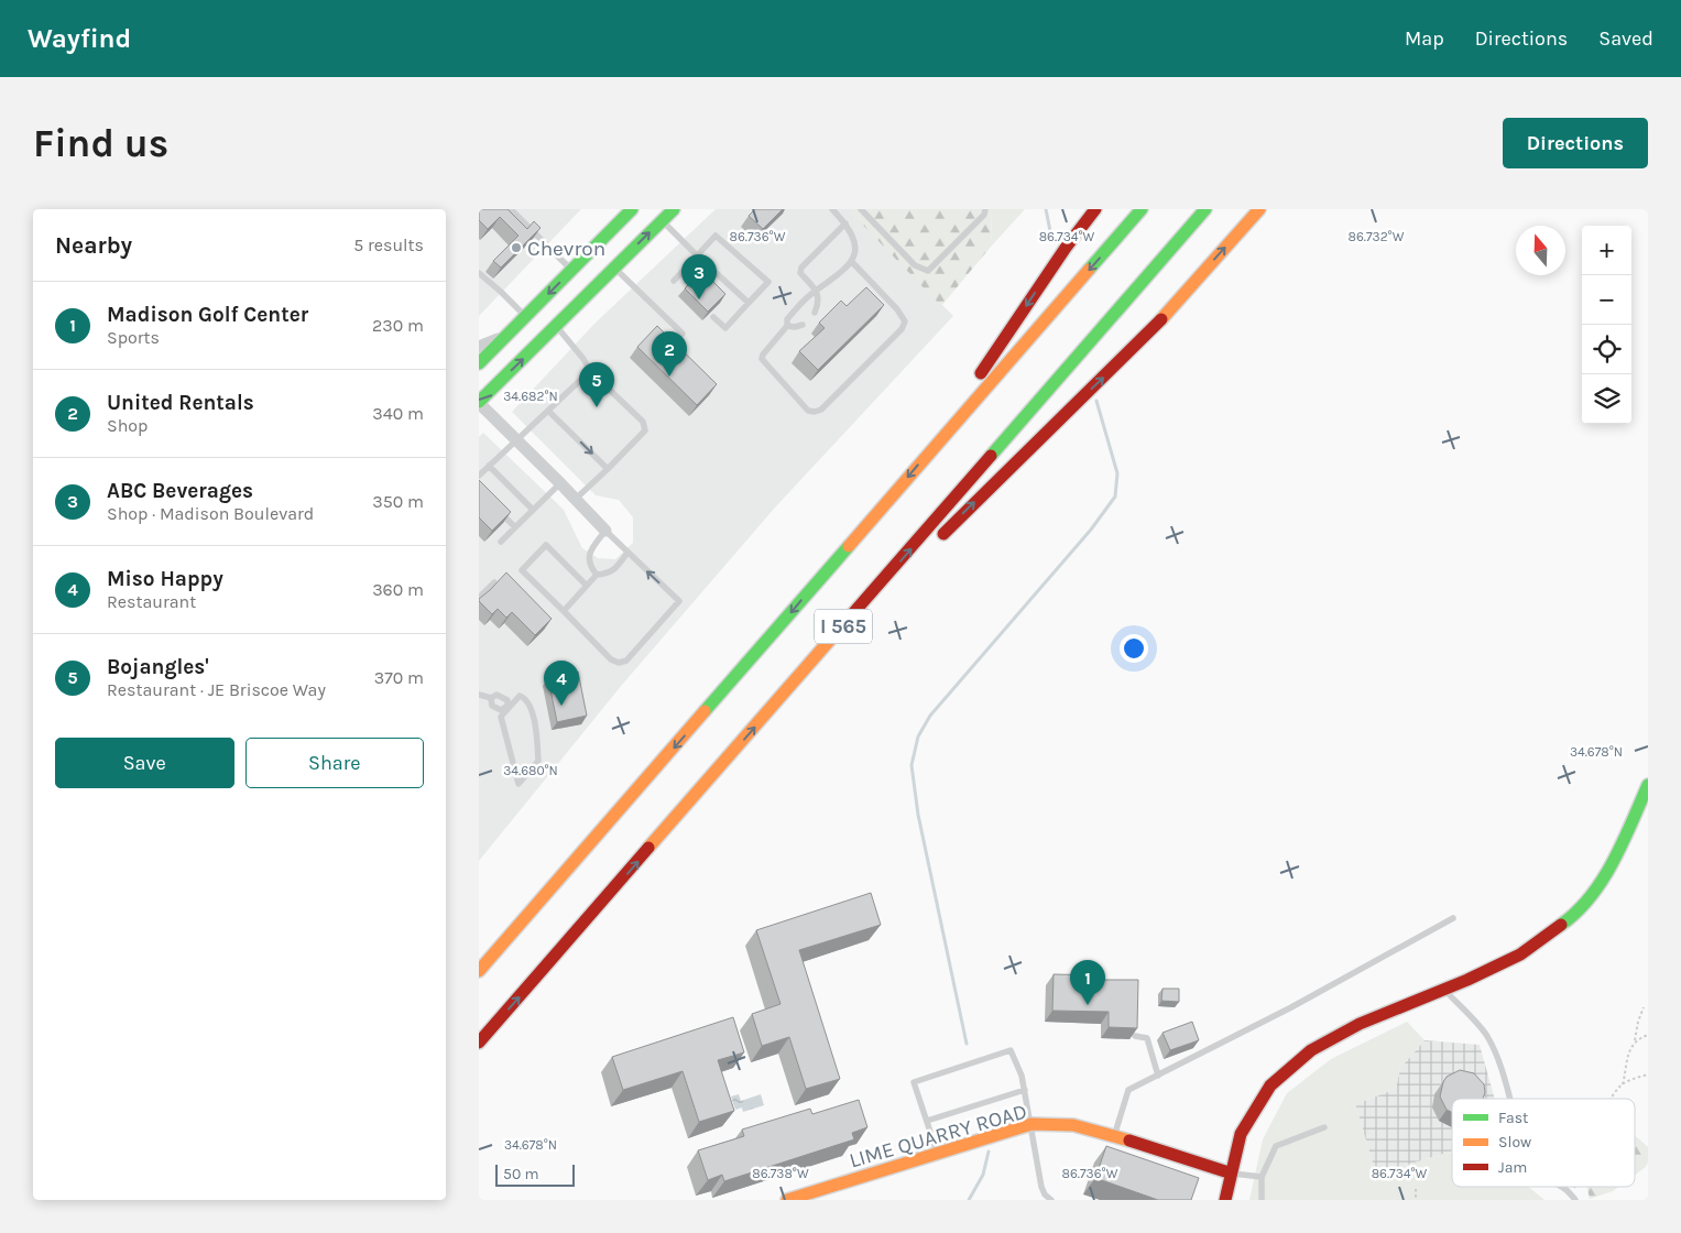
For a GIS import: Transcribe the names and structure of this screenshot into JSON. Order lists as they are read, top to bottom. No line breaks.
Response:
{"streets":{"main road":["I 565","LIME QUARRY ROAD"]},"places":["Chevron"],"legend":["Fast","Slow","Jam"],"scale_bar":"50 m","north":"top","page":{"header":"Wayfind","nav":["Map","Directions","Saved"],"buttons":["Directions",["Save","Share"]],"title":"Find us","heading":["Nearby","5 results"],"map_buttons":["+","−"],"pins":["3","2","5","4","1"],"list":[{"mark":"1","name":"Madison Golf Center","note":"Sports","value":"230 m"},{"mark":"2","name":"United Rentals","note":"Shop","value":"340 m"},{"mark":"3","name":"ABC Beverages","note":"Shop · Madison Boulevard","value":"350 m"},{"mark":"4","name":"Miso Happy","note":"Restaurant","value":"360 m"},{"mark":"5","name":"Bojangles'","note":"Restaurant · JE Briscoe Way","value":"370 m"}],"scale":"50 m"},"coordinates":["86.736°W","86.734°W","86.732°W","34.682°N","34.678°N","34.680°N","86.738°W"]}
